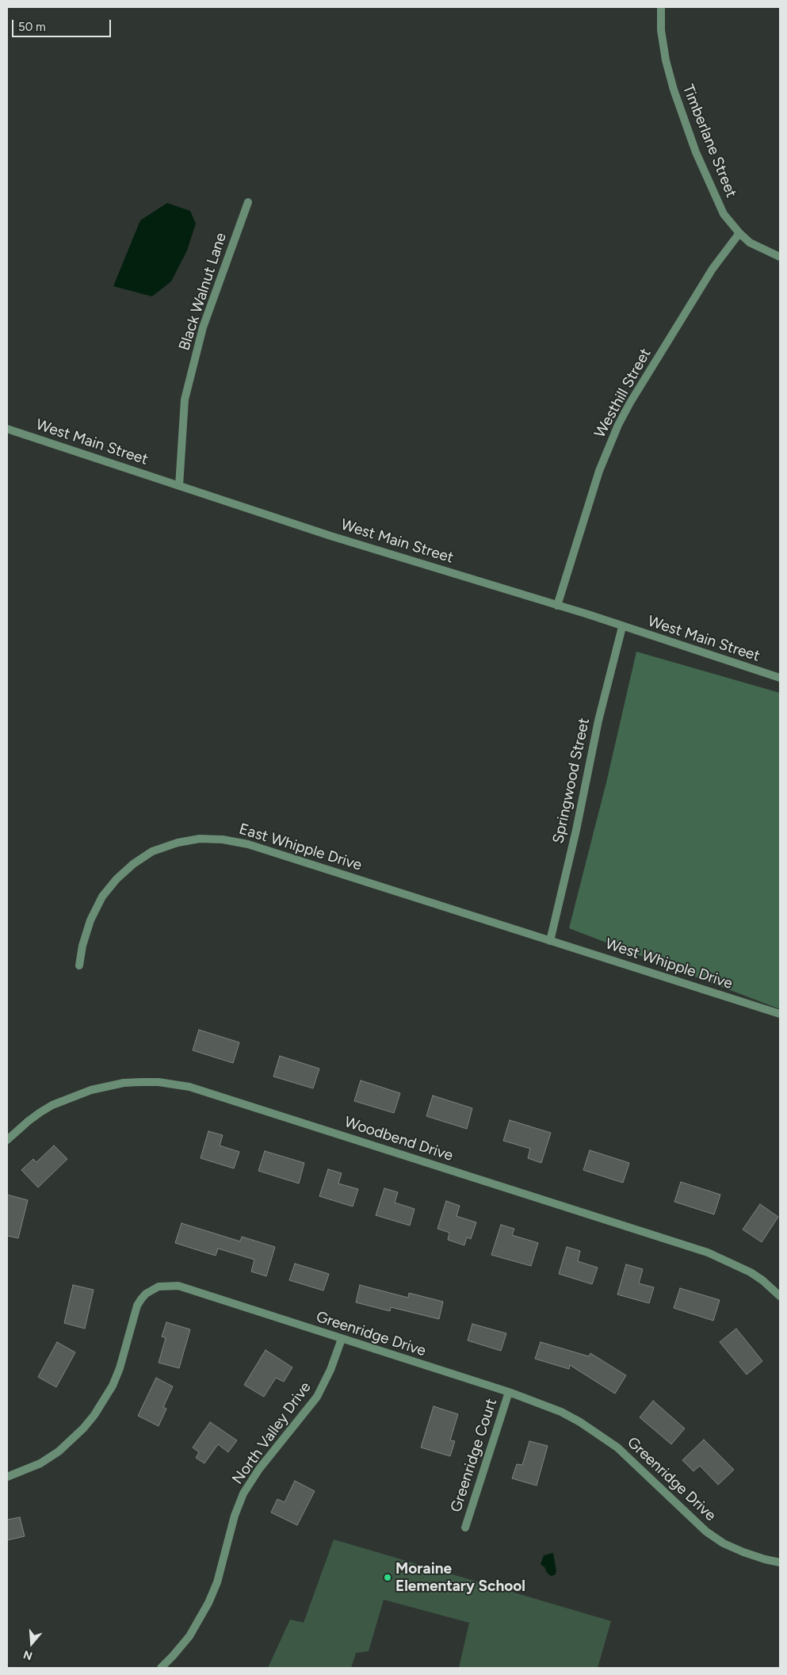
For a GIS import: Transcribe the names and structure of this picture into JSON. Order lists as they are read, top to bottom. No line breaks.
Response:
{"streets":{"street":["Timberlane Street","Black Walnut Lane","Westhill Street","West Main Street","Springwood Street","East Whipple Drive","West Whipple Drive","Woodbend Drive","Greenridge Drive","North Valley Drive","Greenridge Court"]},"crossings":[["Timberlane Street","Westhill Street"],["Black Walnut Lane","West Main Street"],["Westhill Street","West Main Street"],["West Main Street","Springwood Street"],["Springwood Street","East Whipple Drive"],["Springwood Street","West Whipple Drive"],["East Whipple Drive","West Whipple Drive"],["Greenridge Drive","North Valley Drive"],["Greenridge Drive","Greenridge Court"]],"places":["Moraine Elementary School"],"scale_bar":"50 m","north":"bottom"}
